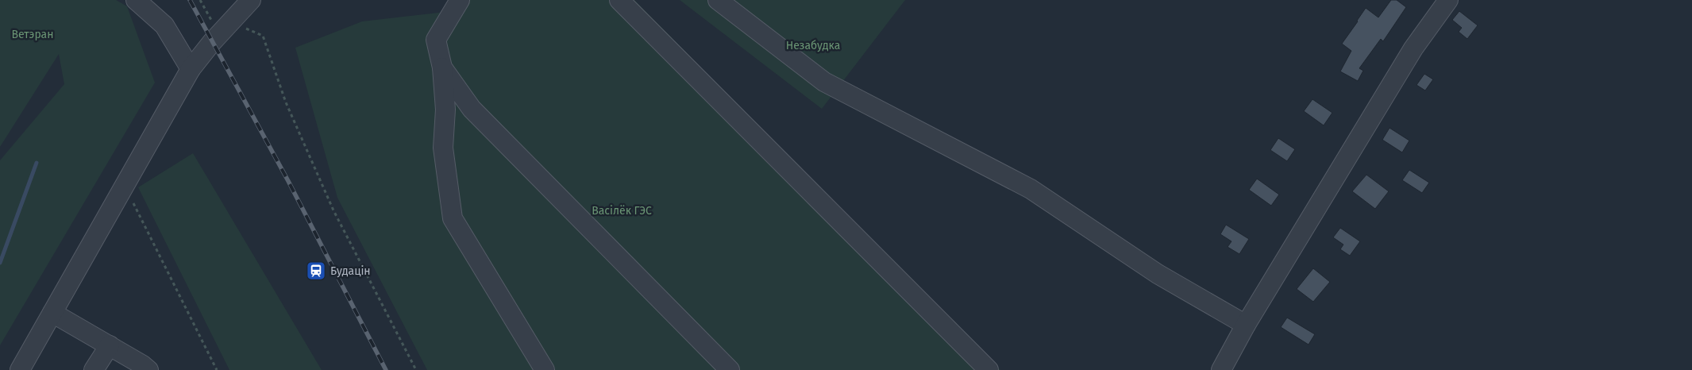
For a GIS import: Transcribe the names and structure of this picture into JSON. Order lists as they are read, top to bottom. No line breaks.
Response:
{"parks":["Ветэран","Незабудка","Васілёк ГЭС"],"places":{"station":["Будацін"]}}
